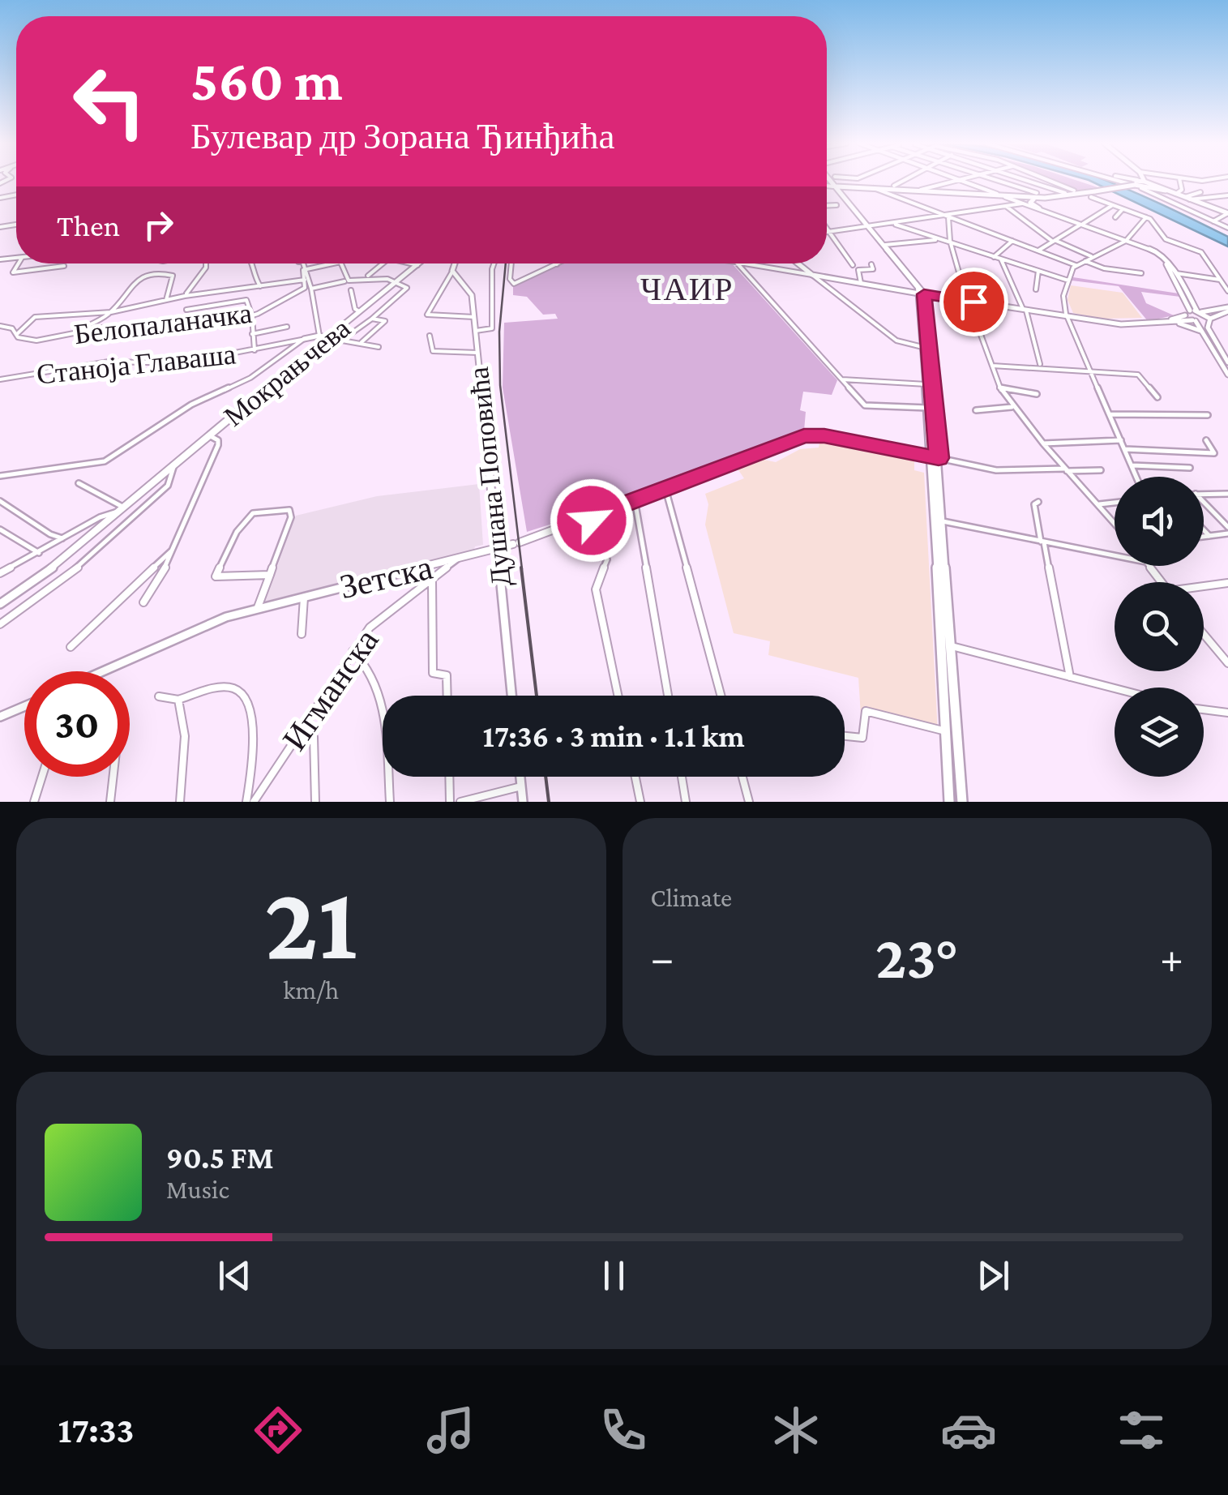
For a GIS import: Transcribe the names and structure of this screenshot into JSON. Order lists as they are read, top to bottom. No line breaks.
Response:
{"streets":{"street":["Белопаланачка","Станоја Главаша","Мокрањчева","Душана Поповића","Зетска","Игманска"]},"crossings":[["Душана Поповића","Зетска"],["Зетска","Игманска"]],"districts":["ЧАИР"],"page":{"turn":["560 m","Булевар др Зорана Ђинђића"],"then":"Then","limit":"30","trip":"17:36 · 3 min · 1.1 km","tile":[["21","km/h"],"Climate"],"heat":["−","23°","+"],"song":["90.5 FM","Music"],"tabs":"17:33"}}
